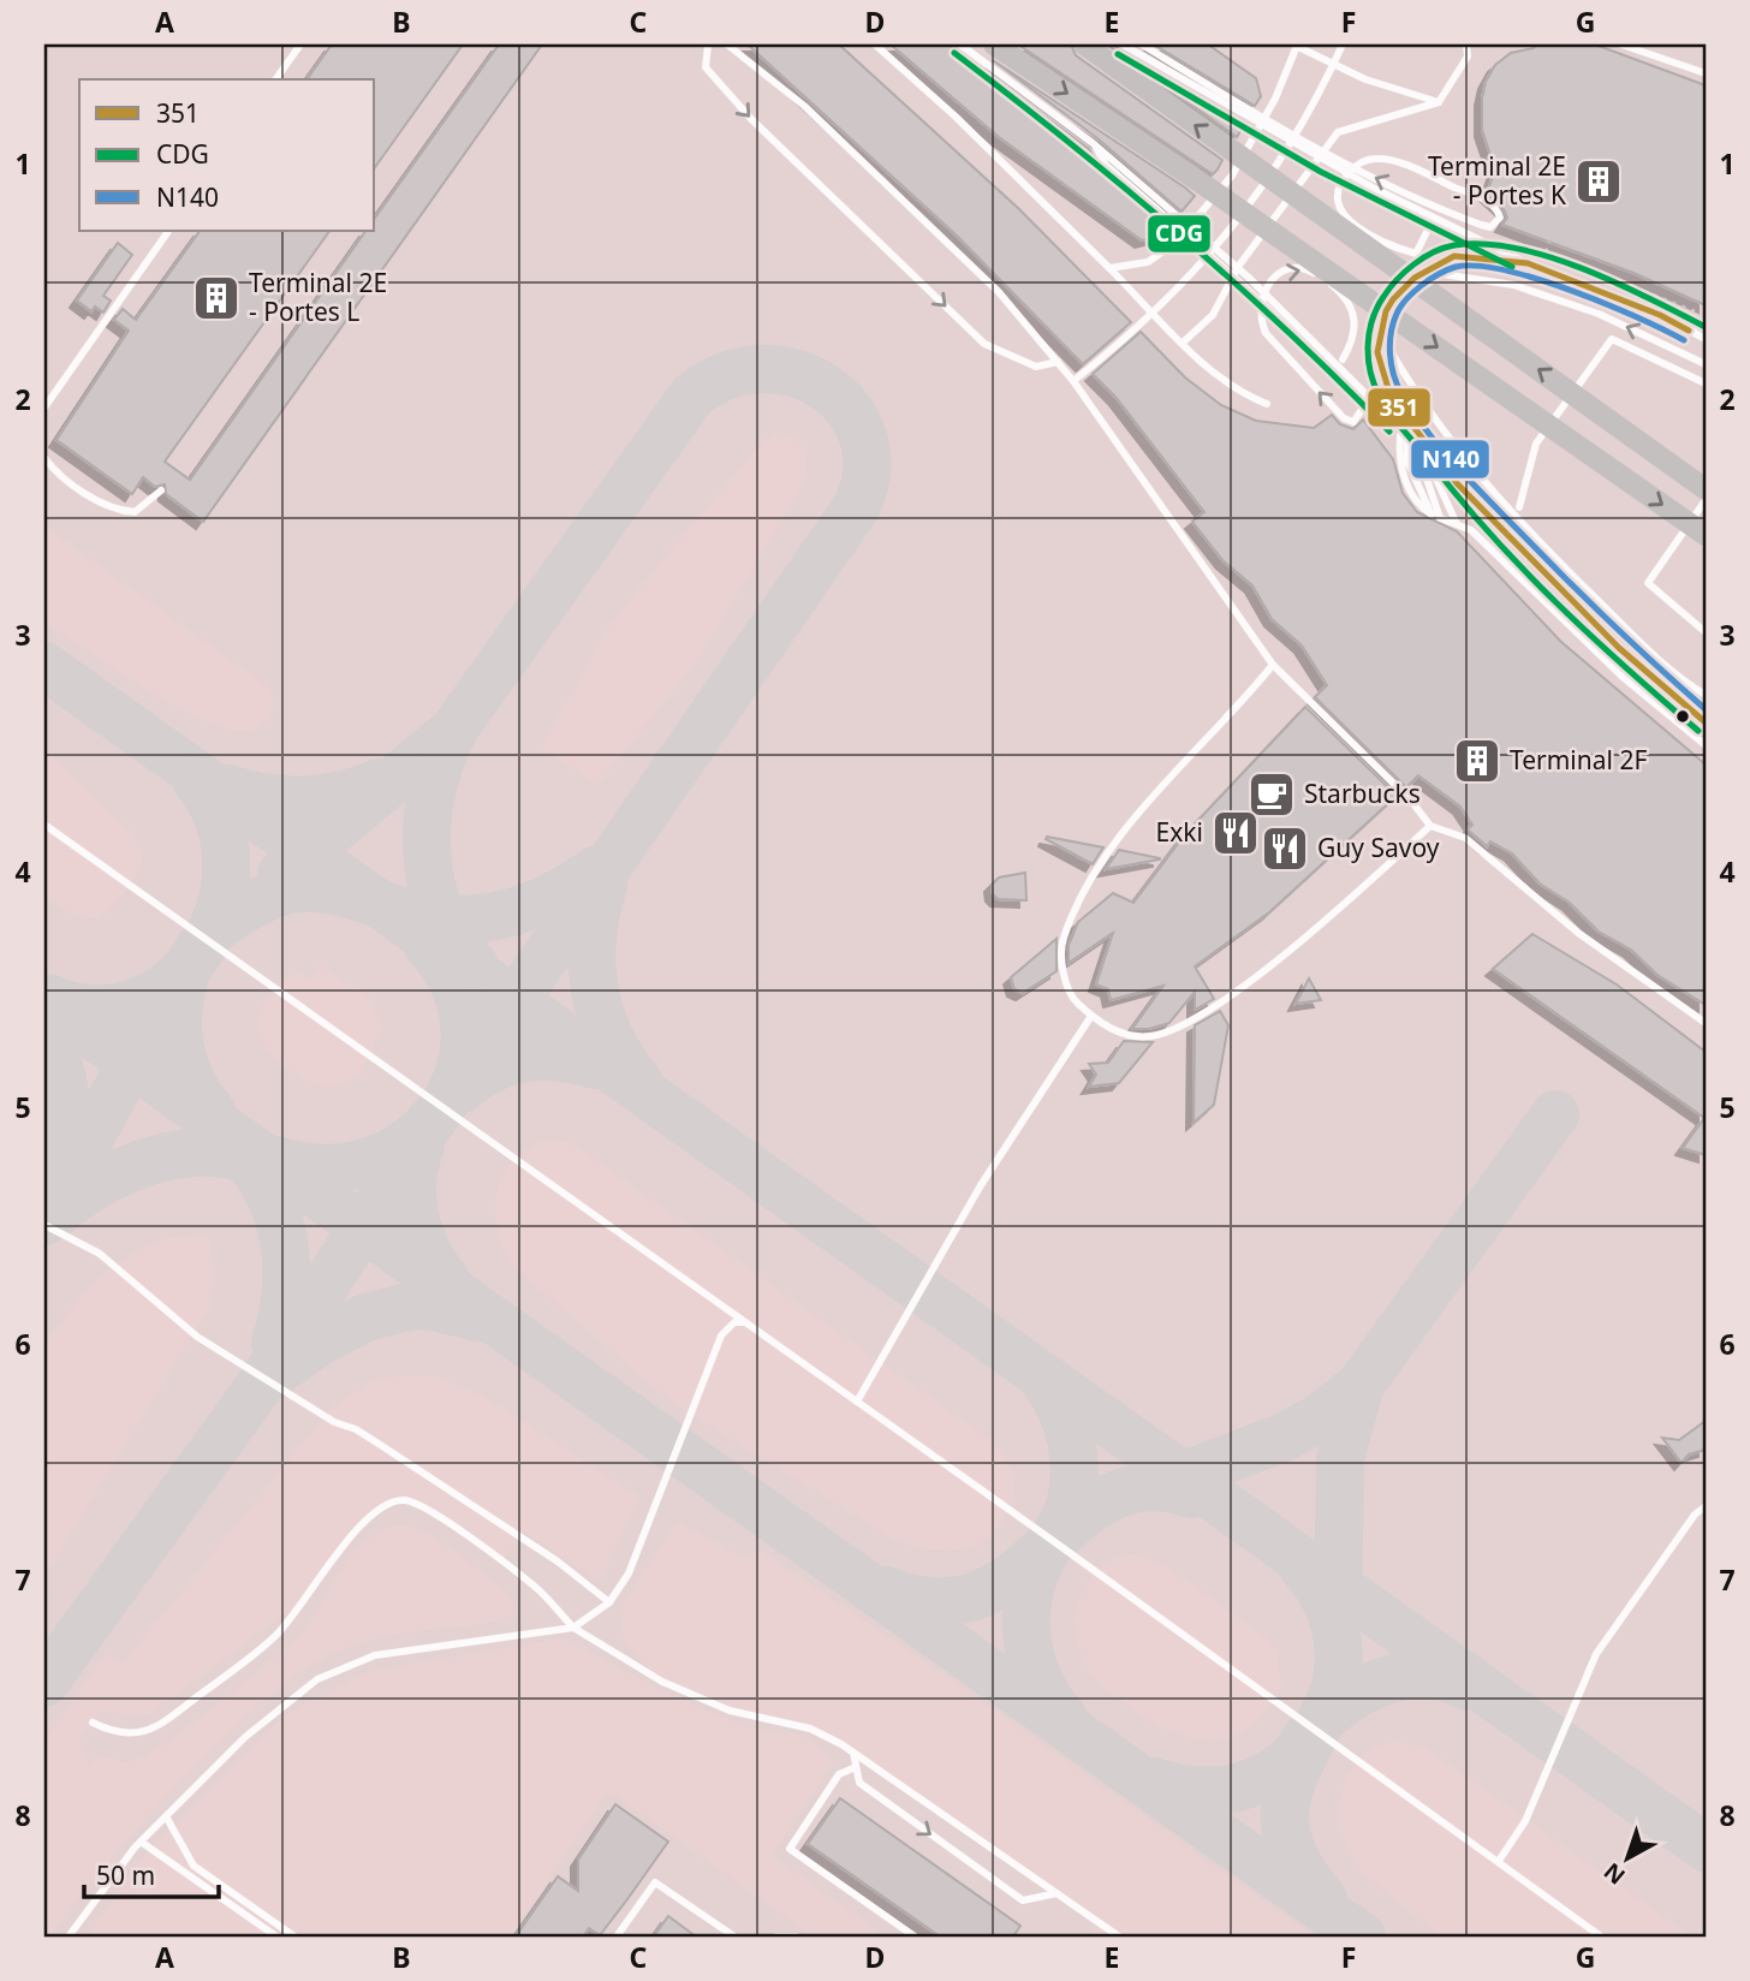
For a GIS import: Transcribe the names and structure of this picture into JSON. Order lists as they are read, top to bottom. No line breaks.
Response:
{"places":{"building":["Terminal 2E - Portes K","Terminal 2E - Portes L","Terminal 2F"],"cafe":["Starbucks"],"restaurant":["Exki","Guy Savoy"]},"lines":["transit line CDG","transit line 351","transit line N140"],"legend":["351","CDG","N140"],"scale_bar":"50 m","north":"bottom left","grid":{"columns":["A","B","C","D","E","F","G"],"rows":["1","2","3","4","5","6","7","8"]}}
